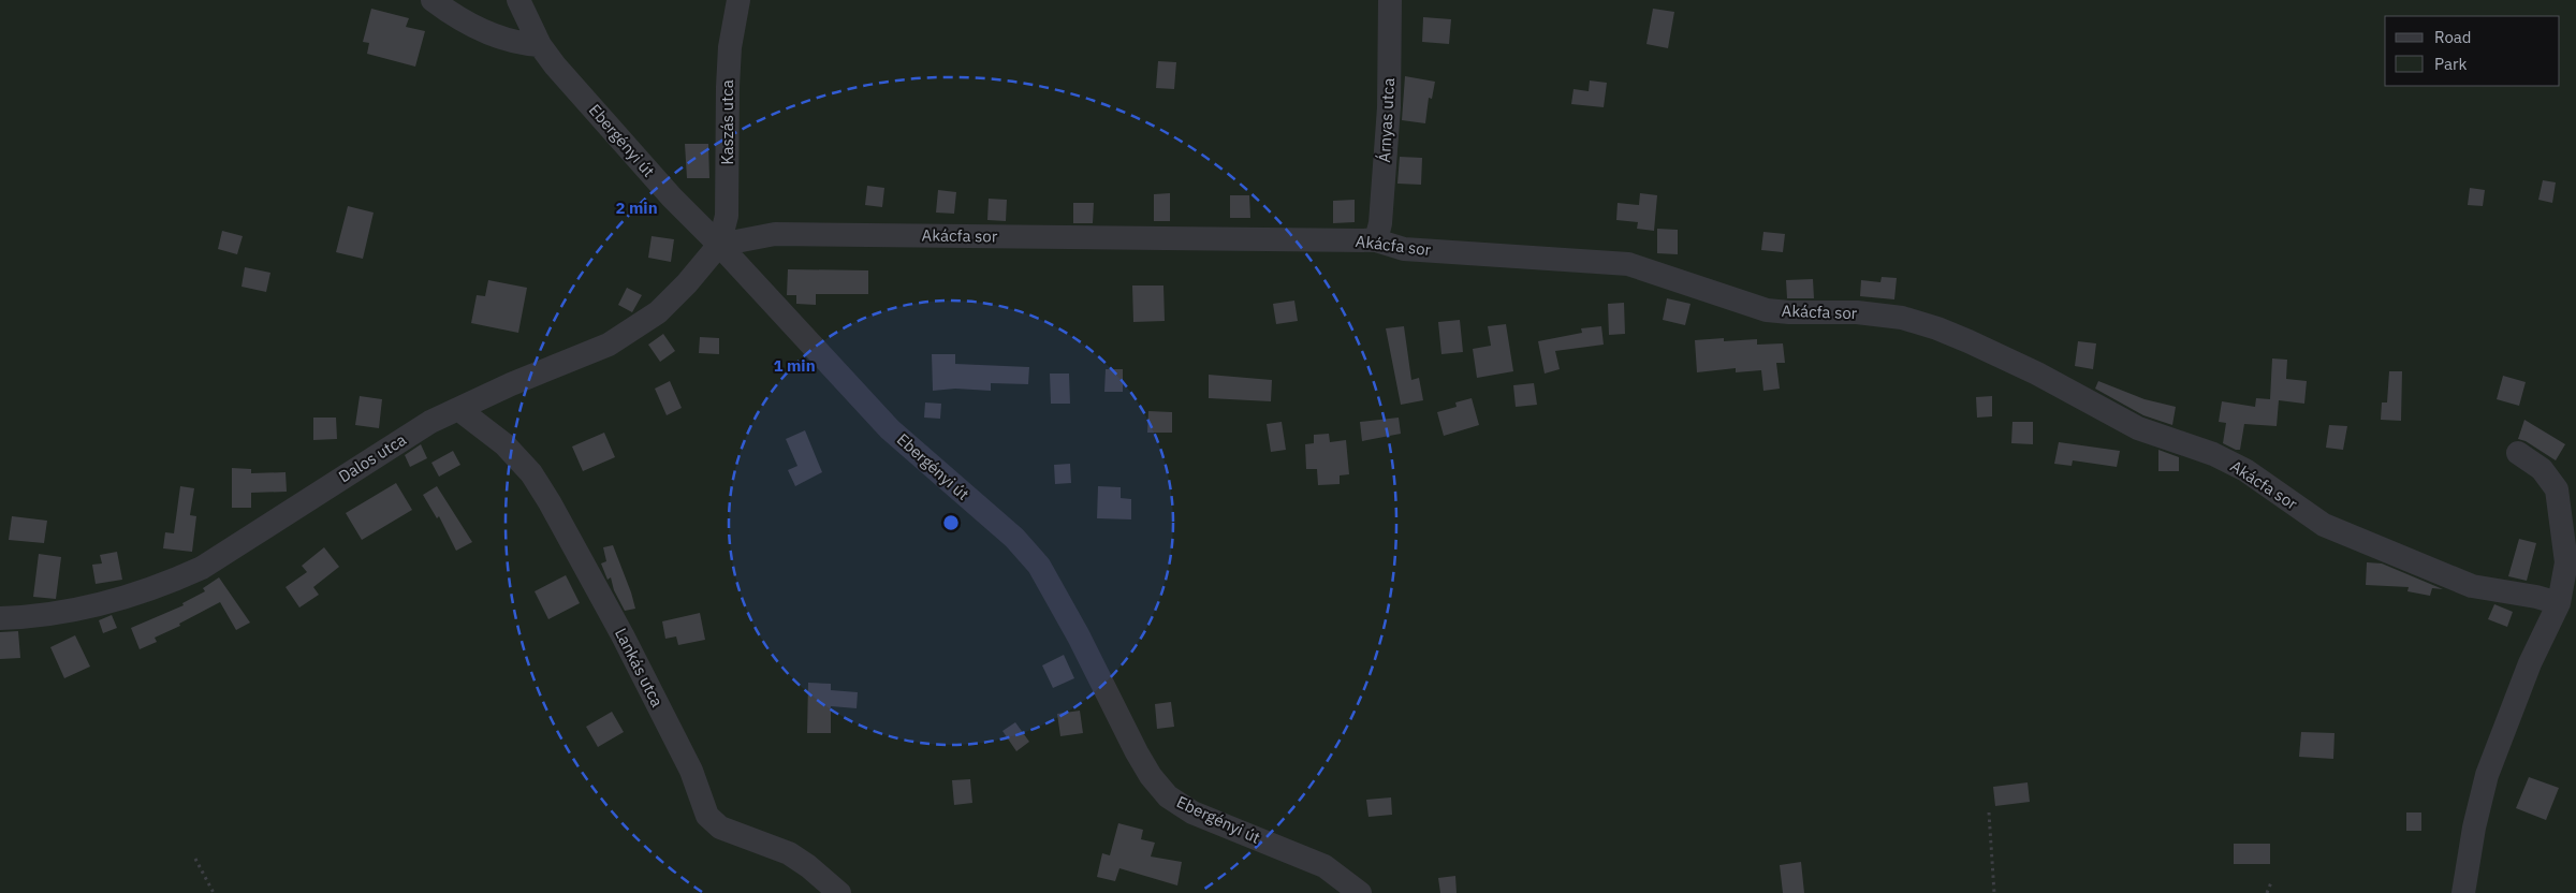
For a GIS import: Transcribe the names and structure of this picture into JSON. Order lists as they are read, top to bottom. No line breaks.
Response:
{"streets":{"street":["Árnyas utca","Kaszás utca","Ebergényi út","Akácfa sor","Dalos utca","Lankás utca"]},"crossings":[["Árnyas utca","Akácfa sor"],["Kaszás utca","Ebergényi út"],["Kaszás utca","Akácfa sor"],["Kaszás utca","Dalos utca"],["Ebergényi út","Akácfa sor"],["Ebergényi út","Dalos utca"],["Akácfa sor","Dalos utca"],["Dalos utca","Lankás utca"]],"legend":["Road","Park"],"rings":["2 min","1 min"]}
